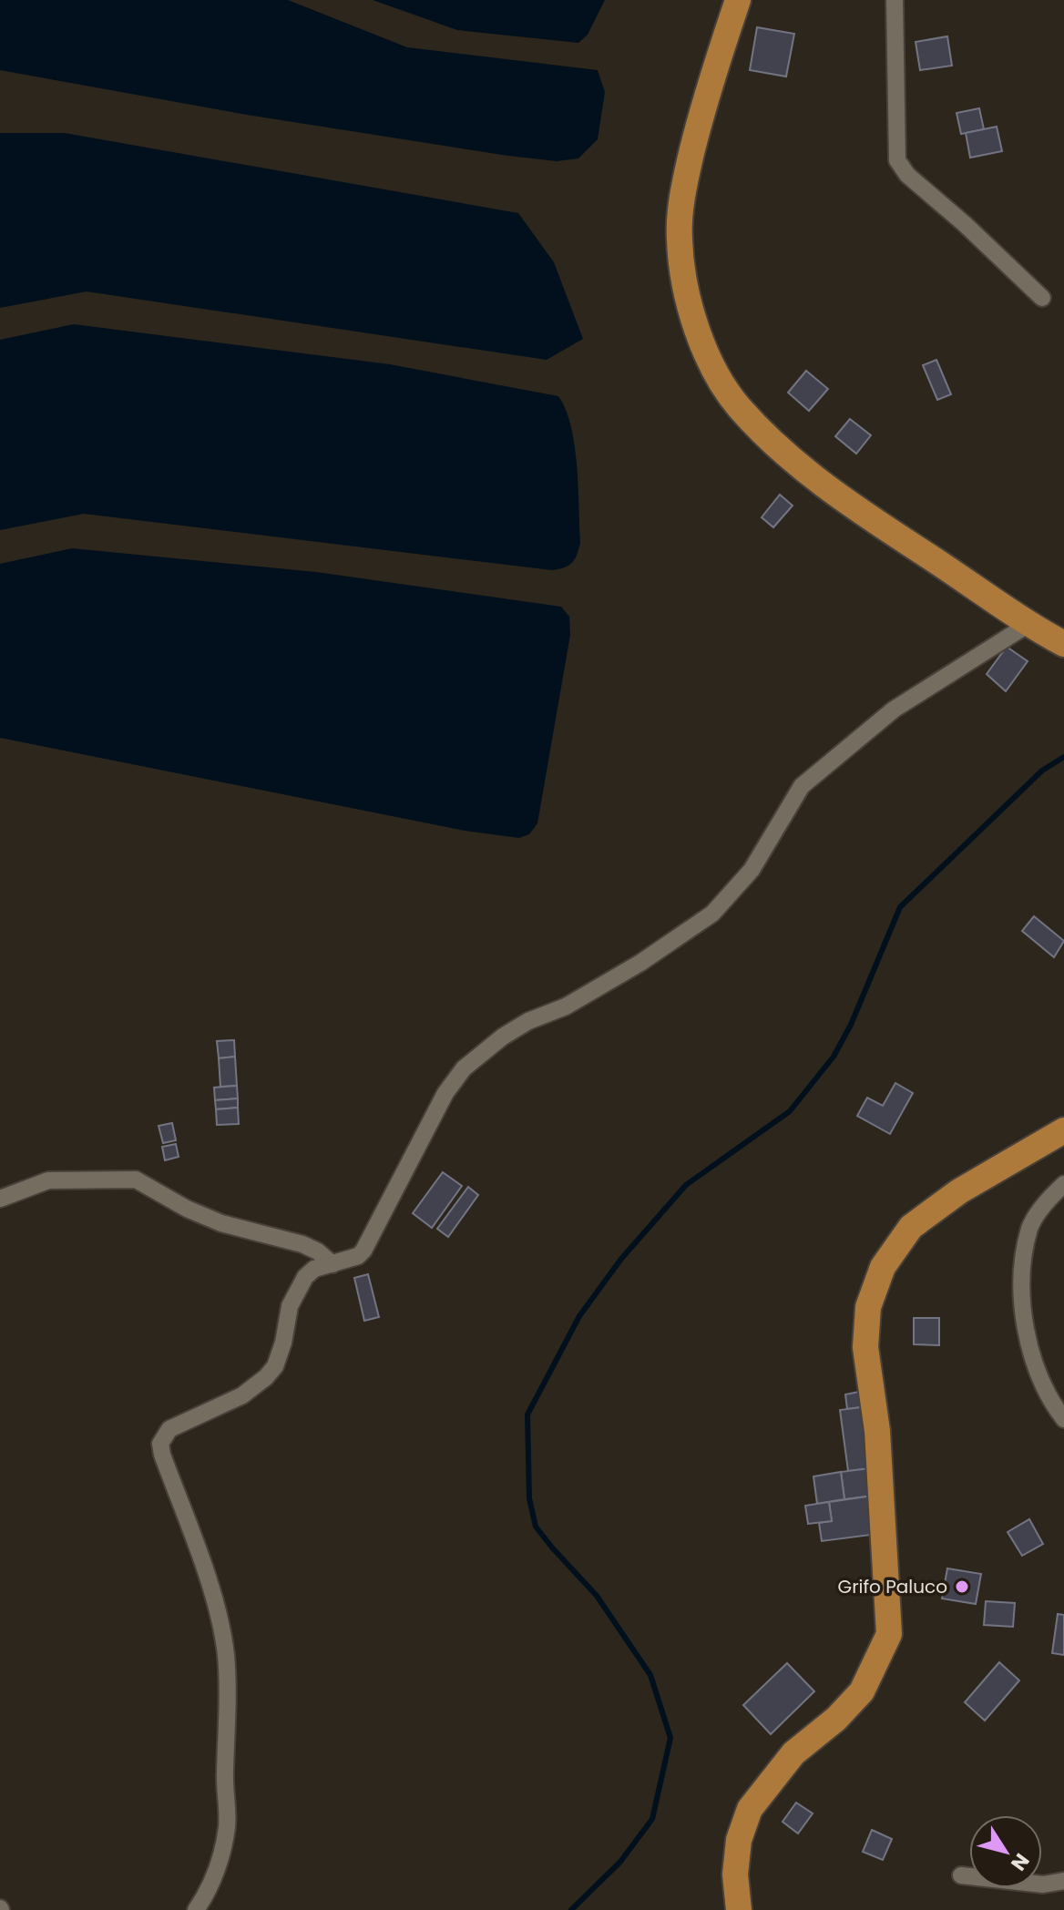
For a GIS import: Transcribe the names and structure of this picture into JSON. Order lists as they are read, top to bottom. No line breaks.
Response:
{"places":["Grifo Paluco"],"north":"bottom right"}
